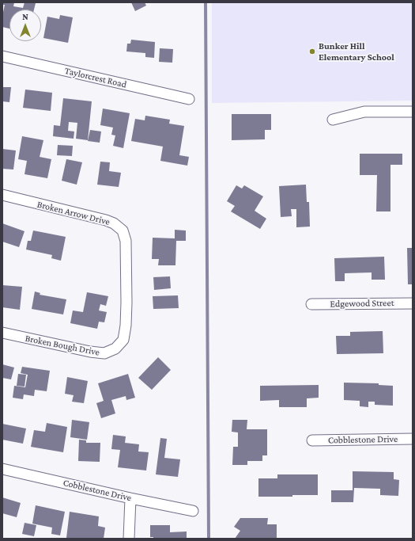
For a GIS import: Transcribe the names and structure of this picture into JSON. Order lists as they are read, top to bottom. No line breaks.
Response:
{"streets":{"street":["Taylorcrest Road","Broken Arrow Drive","Edgewood Street","Broken Bough Drive","Cobblestone Drive"]},"crossings":[["Broken Arrow Drive","Broken Bough Drive"]],"places":["Bunker Hill Elementary School"],"north":"top"}
